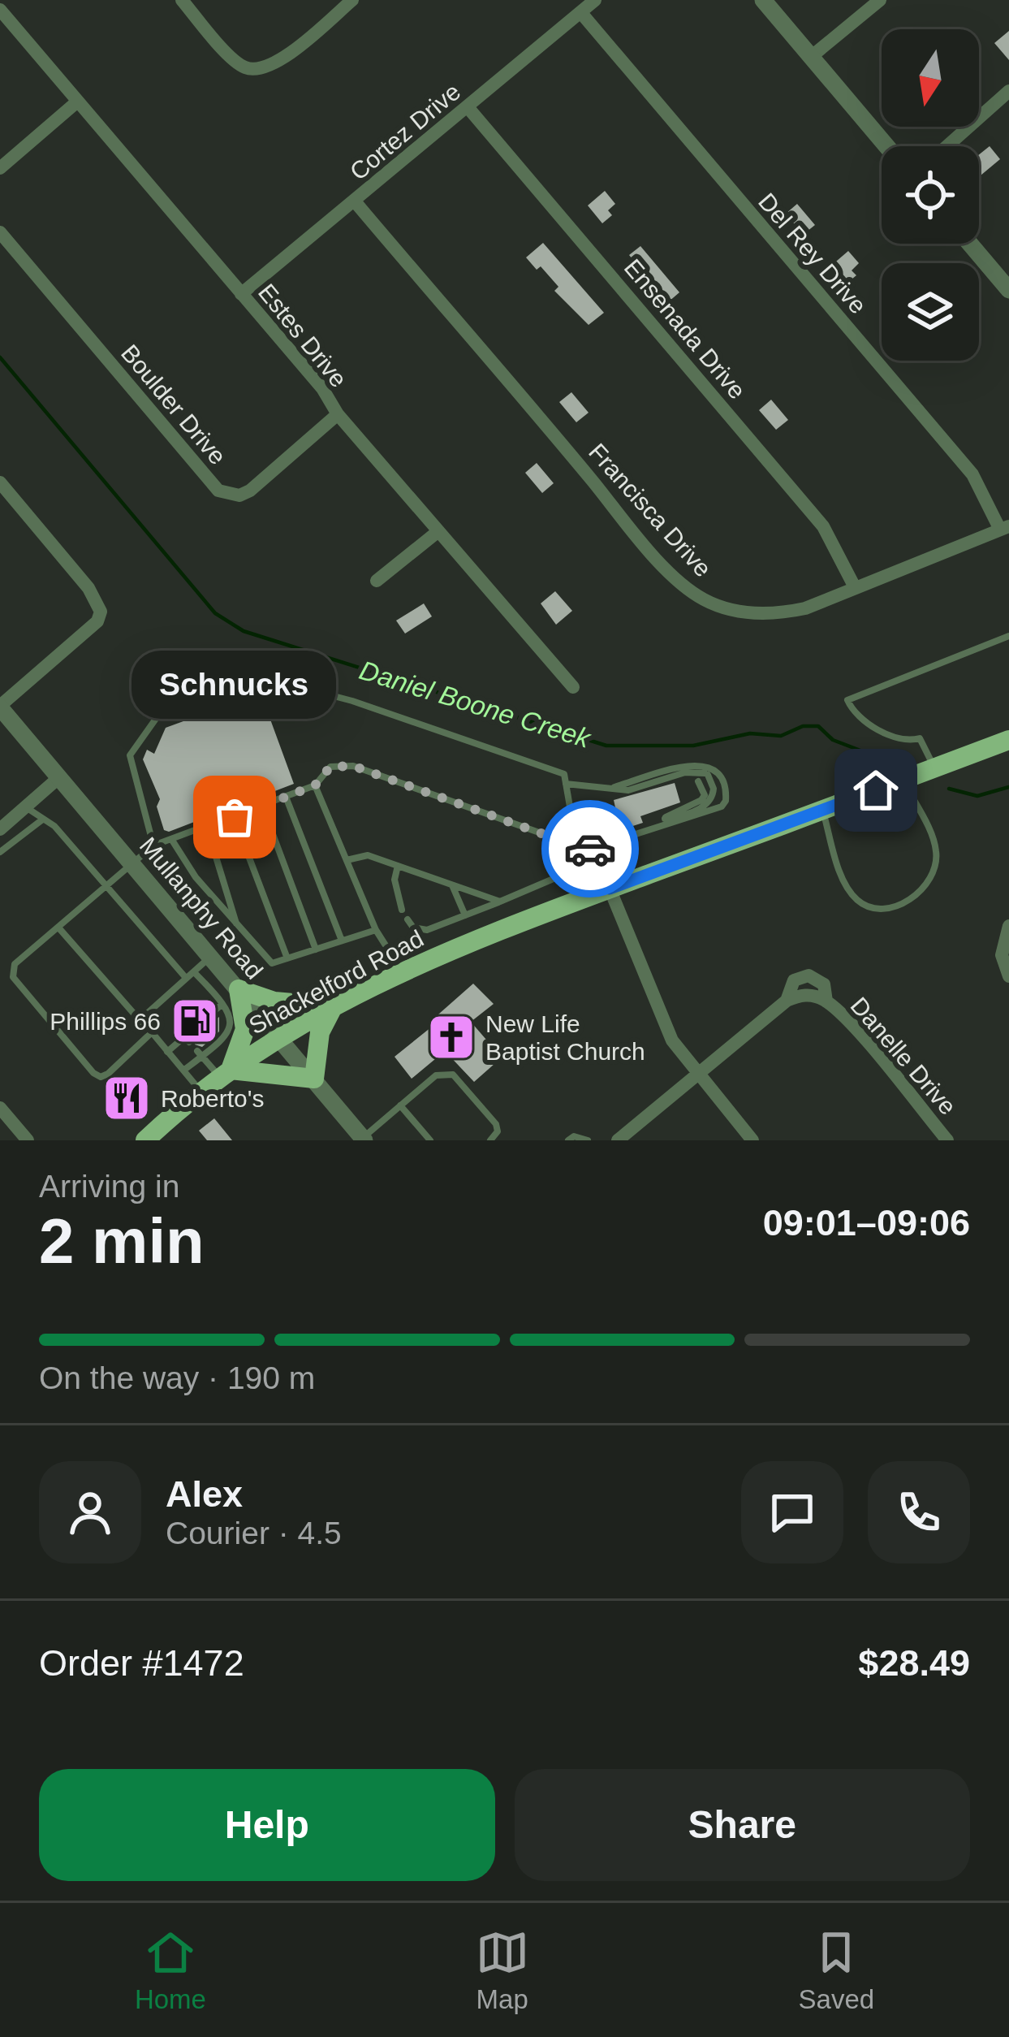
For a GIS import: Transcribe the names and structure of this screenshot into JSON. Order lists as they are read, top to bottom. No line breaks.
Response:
{"streets":{"main road":["Shackelford Road"],"street":["Cortez Drive","Del Rey Drive","Ensenada Drive","Estes Drive","Boulder Drive","Francisca Drive","Mullanphy Road","Danelle Drive"]},"crossings":[["Cortez Drive","Del Rey Drive"],["Cortez Drive","Ensenada Drive"],["Cortez Drive","Estes Drive"],["Cortez Drive","Francisca Drive"],["Del Rey Drive","Francisca Drive"],["Ensenada Drive","Francisca Drive"],["Estes Drive","Boulder Drive"],["Mullanphy Road","Shackelford Road"]],"water":["Daniel Boone Creek"],"places":{"other":["Schnucks"],"fuel station":["Phillips 66"],"church":["New Life Baptist Church"],"restaurant":["Roberto's"]},"north":"bottom","page":{"bubble":"Schnucks","heading":["2 min","Arriving in","09:01–09:06"],"panel":["Alex","Courier · 4.5","Order #1472","$28.49"],"bar":"On the way · 190 m","buttons":["Help","Share"],"tabs":["Home","Map","Saved"]}}
